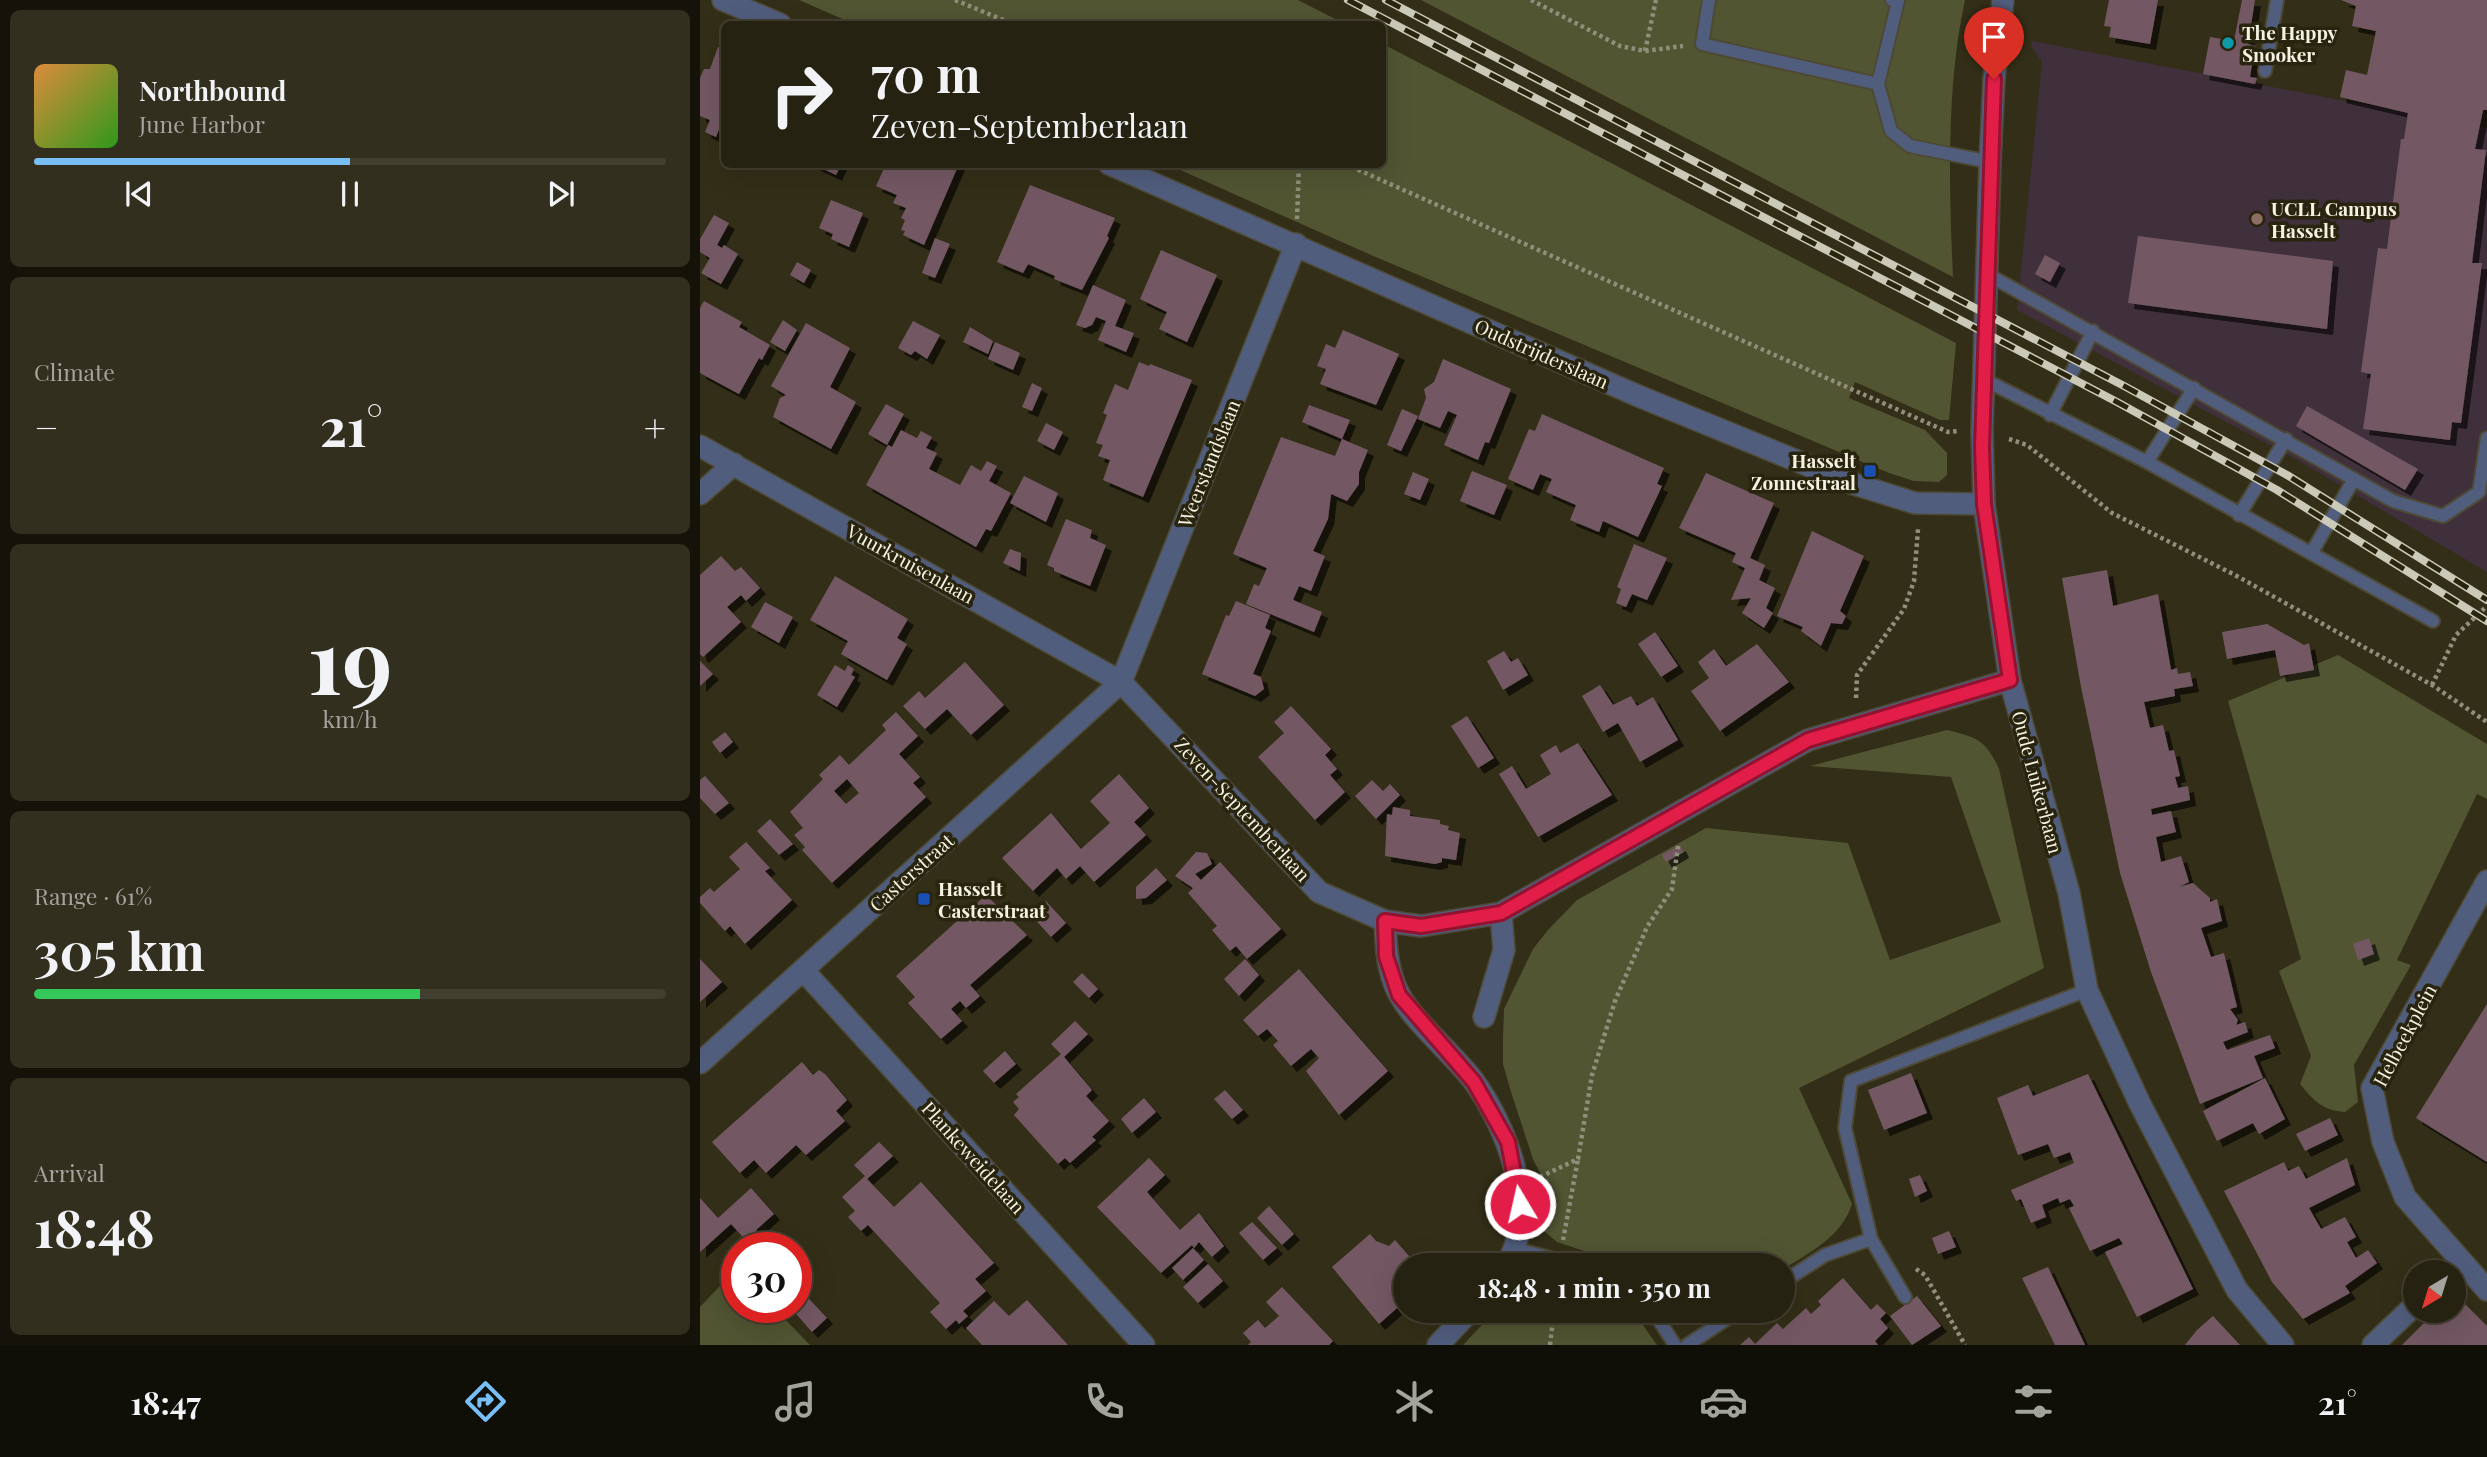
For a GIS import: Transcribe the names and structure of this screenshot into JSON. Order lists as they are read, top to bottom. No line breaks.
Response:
{"streets":{"street":["Oudstrijderslaan","Weerstandslaan","Vuurkruisenlaan","Oude Luikerbaan","Zeven-Septemberlaan","Casterstraat","Helbeekplein","Plankeweidelaan"]},"crossings":[["Oudstrijderslaan","Weerstandslaan"],["Oudstrijderslaan","Oude Luikerbaan"],["Weerstandslaan","Vuurkruisenlaan"],["Weerstandslaan","Zeven-Septemberlaan"],["Weerstandslaan","Casterstraat"],["Vuurkruisenlaan","Zeven-Septemberlaan"],["Vuurkruisenlaan","Casterstraat"],["Oude Luikerbaan","Zeven-Septemberlaan"],["Zeven-Septemberlaan","Casterstraat"],["Casterstraat","Plankeweidelaan"]],"places":{"other":["The Happy Snooker","UCLL Campus Hasselt"],"transit":["Hasselt Zonnestraal","Hasselt Casterstraat"]},"north":"bottom left","page":{"turn":["70 m","Zeven-Septemberlaan"],"song":["Northbound","June Harbor"],"tile":["Climate",["19","km/h"],["Range · 61%","305 km"],["Arrival","18:48"]],"heat":["−","21°","+"],"limit":"30","trip":"18:48 · 1 min · 350 m","tabs":["18:47","21°"]}}
